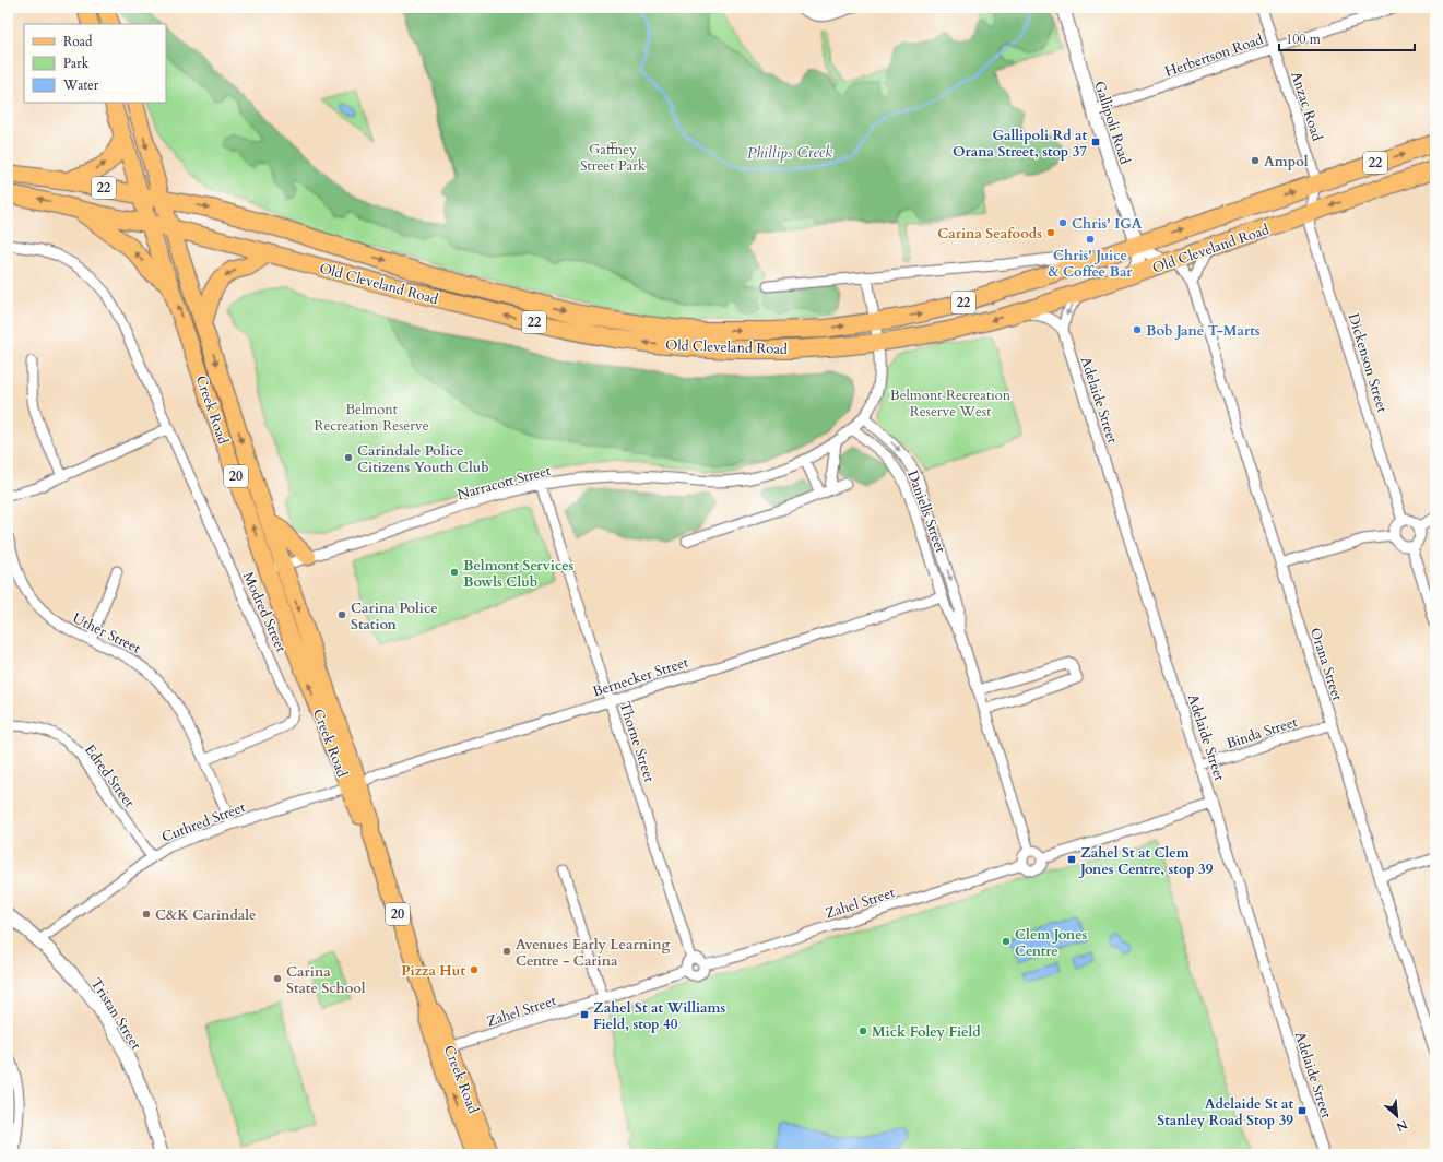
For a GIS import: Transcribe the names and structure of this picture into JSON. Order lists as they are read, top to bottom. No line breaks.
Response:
{"streets":{"highway":["22","Old Cleveland Road"],"main road":["Creek Road","20"],"street":["Herbertson Road","Anzac Road","Gallipoli Road","Dickenson Street","Adelaide Street","Narracott Street","Daniells Street","Modred Street","Uther Street","Orana Street","Bernecker Street","Binda Street","Thorne Street","Edred Street","Cuthred Street","Zahel Street","Tristan Street"]},"crossings":[["Herbertson Road","Anzac Road"],["Herbertson Road","Gallipoli Road"],["Anzac Road","Old Cleveland Road"],["Anzac Road","Dickenson Street"],["Gallipoli Road","Old Cleveland Road"],["Old Cleveland Road","Dickenson Street"],["Old Cleveland Road","Creek Road"],["Old Cleveland Road","Orana Street"],["Adelaide Street","Binda Street"],["Creek Road","Narracott Street"],["Creek Road","Bernecker Street"],["Creek Road","Cuthred Street"],["Creek Road","Zahel Street"],["Narracott Street","Daniells Street"],["Narracott Street","Thorne Street"],["Daniells Street","Bernecker Street"],["Daniells Street","Zahel Street"],["Modred Street","Uther Street"],["Uther Street","Cuthred Street"],["Orana Street","Binda Street"],["Bernecker Street","Thorne Street"],["Bernecker Street","Cuthred Street"],["Thorne Street","Zahel Street"],["Edred Street","Cuthred Street"],["Cuthred Street","Tristan Street"]],"water":["Phillips Creek"],"parks":["Gaffney Street Park","Belmont Recreation Reserve West","Belmont Recreation Reserve"],"places":{"transit":["Gallipoli Rd at Orana Street, stop 37","Zahel St at Clem Jones Centre, stop 39","Zahel St at Williams Field, stop 40","Adelaide St at Stanley Road Stop 39"],"other":["Ampol","Chris' IGA","Carina Seafoods","Chris' Juice & Coffee Bar","Bob Jane T-Marts","Carindale Police Citizens Youth Club","Belmont Services Bowls Club","Carina Police Station","C&K Carindale","Clem Jones Centre","Avenues Early Learning Centre - Carina","Pizza Hut","Carina State School","Mick Foley Field"]},"legend":["Road","Park","Water"],"scale_bar":"100 m","north":"bottom right"}
